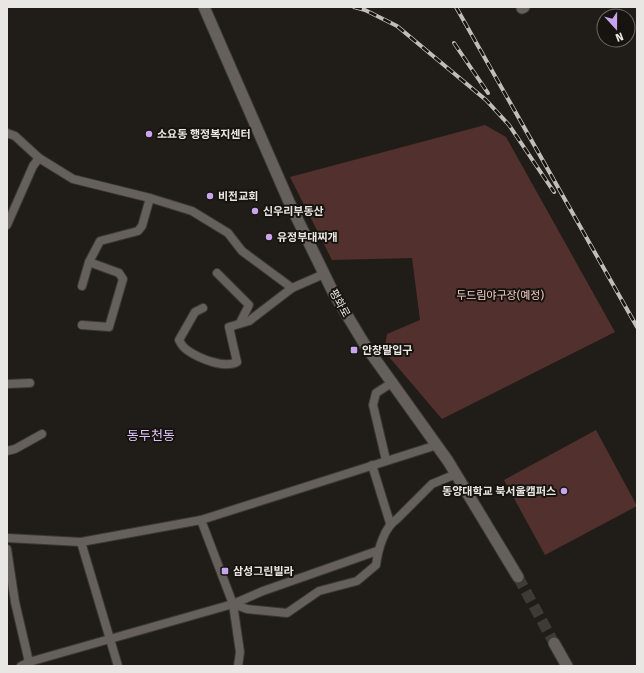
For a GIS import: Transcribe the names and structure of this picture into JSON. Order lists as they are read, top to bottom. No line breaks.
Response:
{"streets":{"main road":["평화로"]},"districts":["동두천동"],"parks":["두드림야구장(예정)"],"places":{"other":["소요동 행정복지센터","비전교회","신우리부동산","유정부대찌개","동양대학교 북서울캠퍼스"],"transit":["안창말입구","삼성그린빌라"]},"north":"bottom"}
